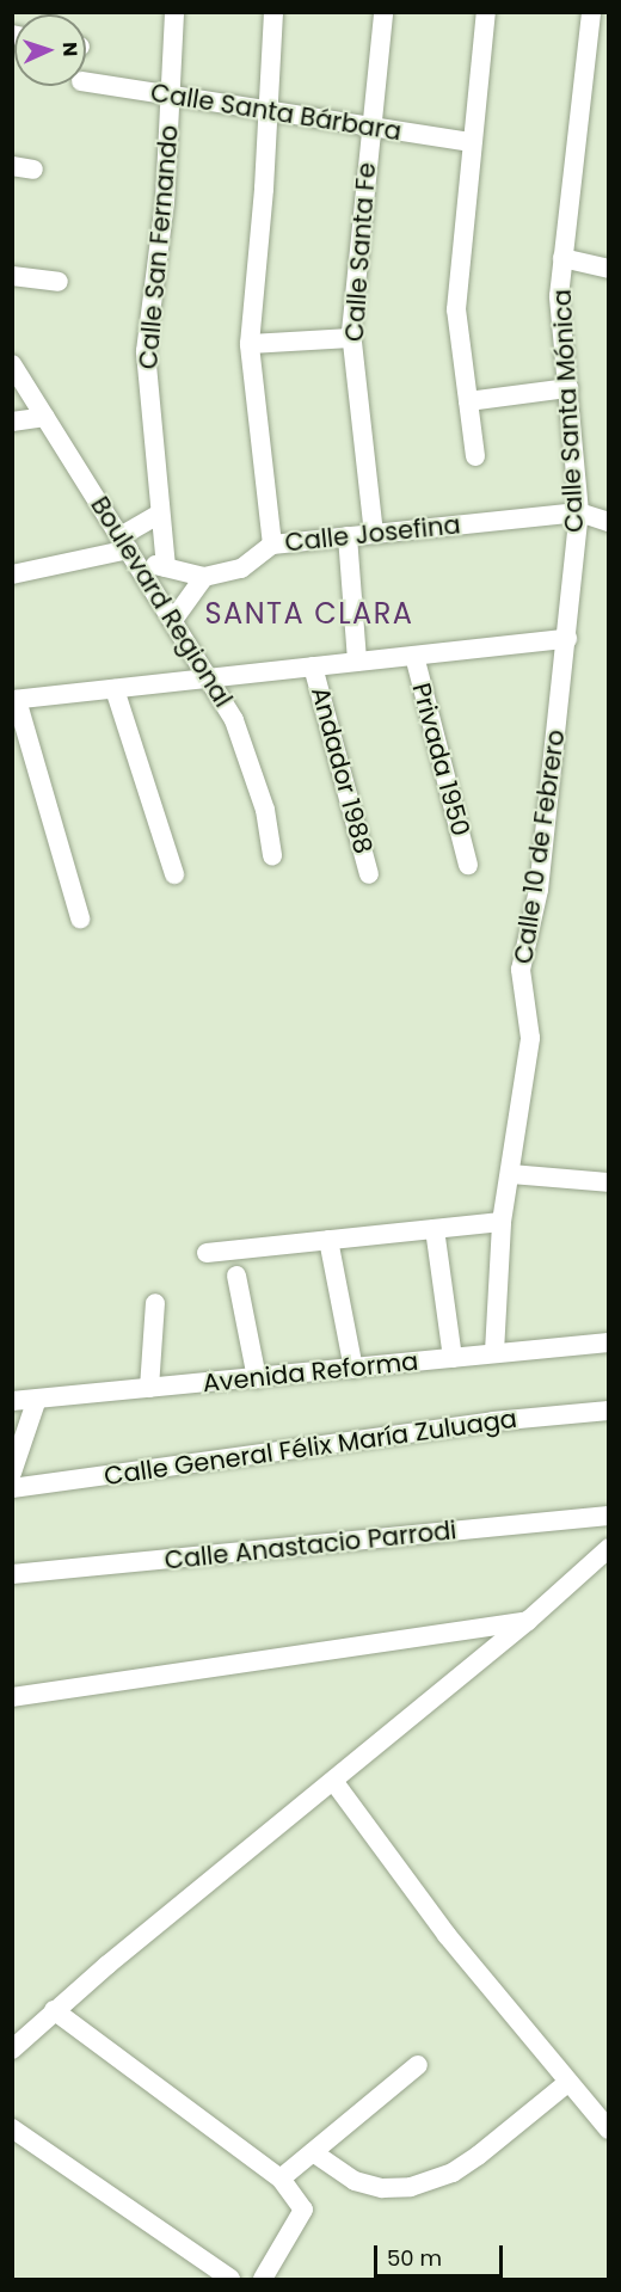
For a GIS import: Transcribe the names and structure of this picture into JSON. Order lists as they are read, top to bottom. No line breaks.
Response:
{"streets":{"street":["Calle Santa Bárbara","Calle San Fernando","Calle Santa Fe","Calle Santa Mónica","Calle Josefina","Boulevard Regional","Privada 1950","Andador 1988","Calle 10 de Febrero","Avenida Reforma","Calle General Félix María Zuluaga","Calle Anastacio Parrodi"]},"crossings":[["Calle Santa Bárbara","Calle San Fernando"],["Calle Santa Bárbara","Calle Santa Fe"],["Calle San Fernando","Calle Josefina"],["Calle Santa Fe","Calle Josefina"],["Calle Santa Mónica","Calle Josefina"],["Calle Santa Mónica","Calle 10 de Febrero"],["Calle Josefina","Boulevard Regional"],["Calle 10 de Febrero","Avenida Reforma"]],"districts":["SANTA CLARA"],"scale_bar":"50 m","north":"right"}
